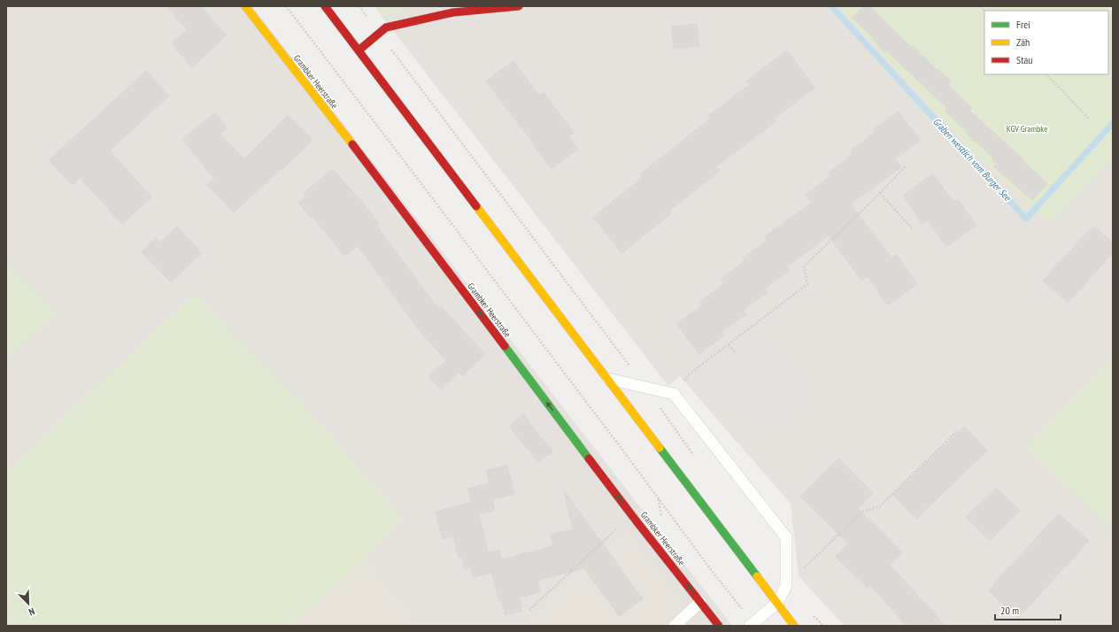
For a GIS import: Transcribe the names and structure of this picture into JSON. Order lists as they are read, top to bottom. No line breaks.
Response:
{"streets":{"street":["Grambker Heerstraße"]},"water":["Graben westlich vom Burger See"],"parks":["KGV Grambke"],"legend":["Frei","Zäh","Stau"],"scale_bar":"20 m","north":"bottom right"}
